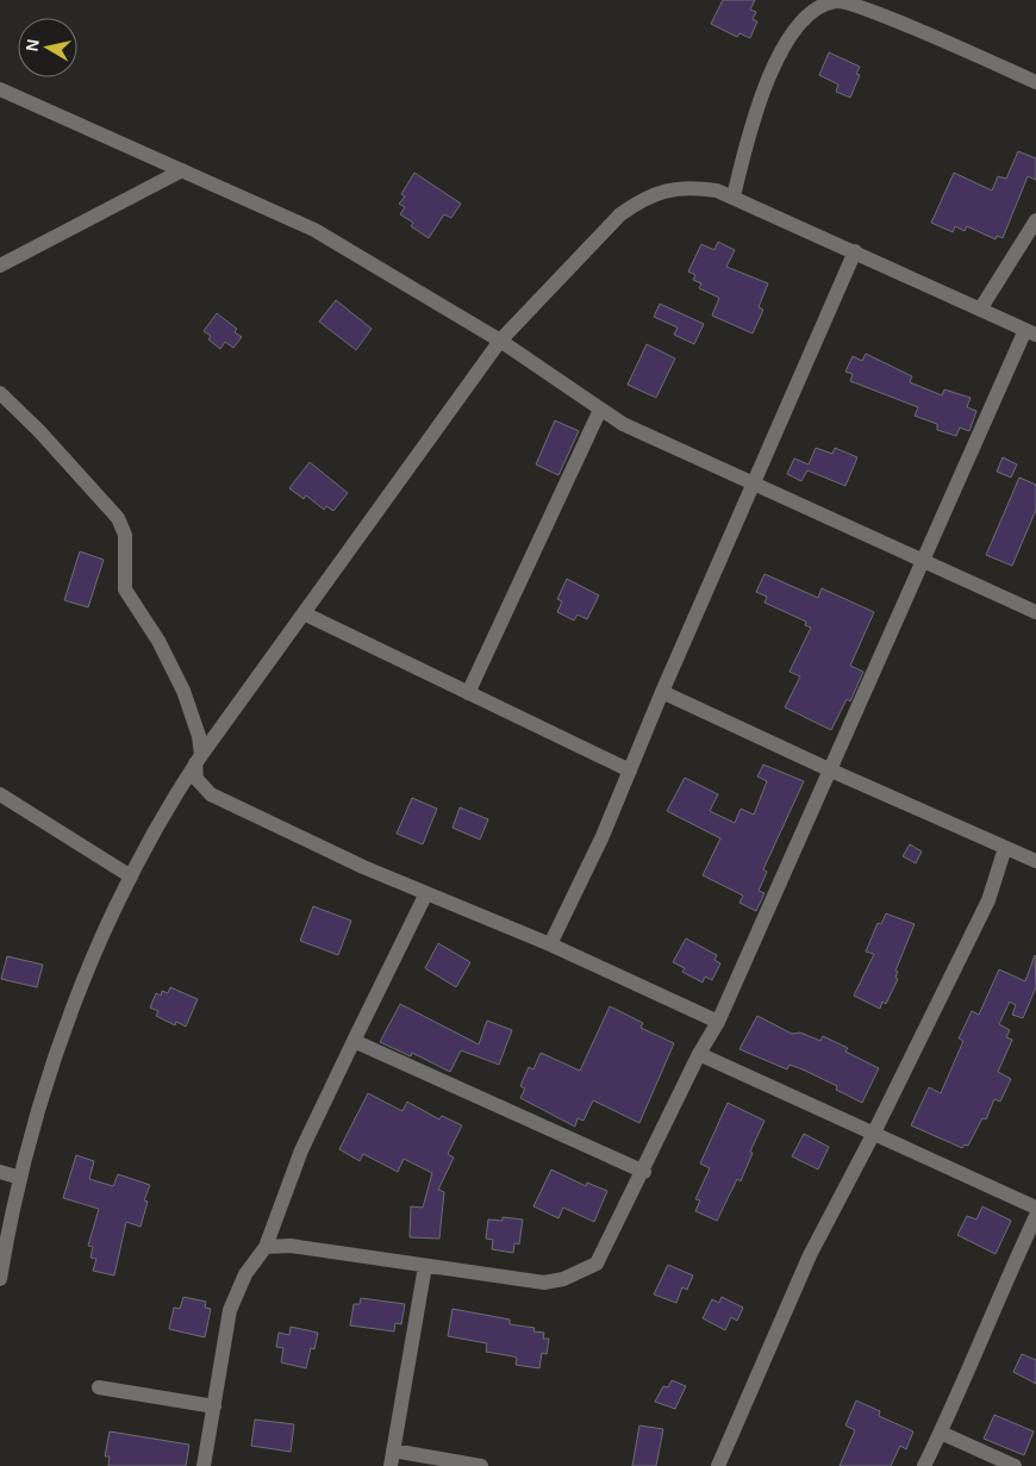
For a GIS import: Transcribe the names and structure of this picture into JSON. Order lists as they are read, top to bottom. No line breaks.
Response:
{"north":"left"}
